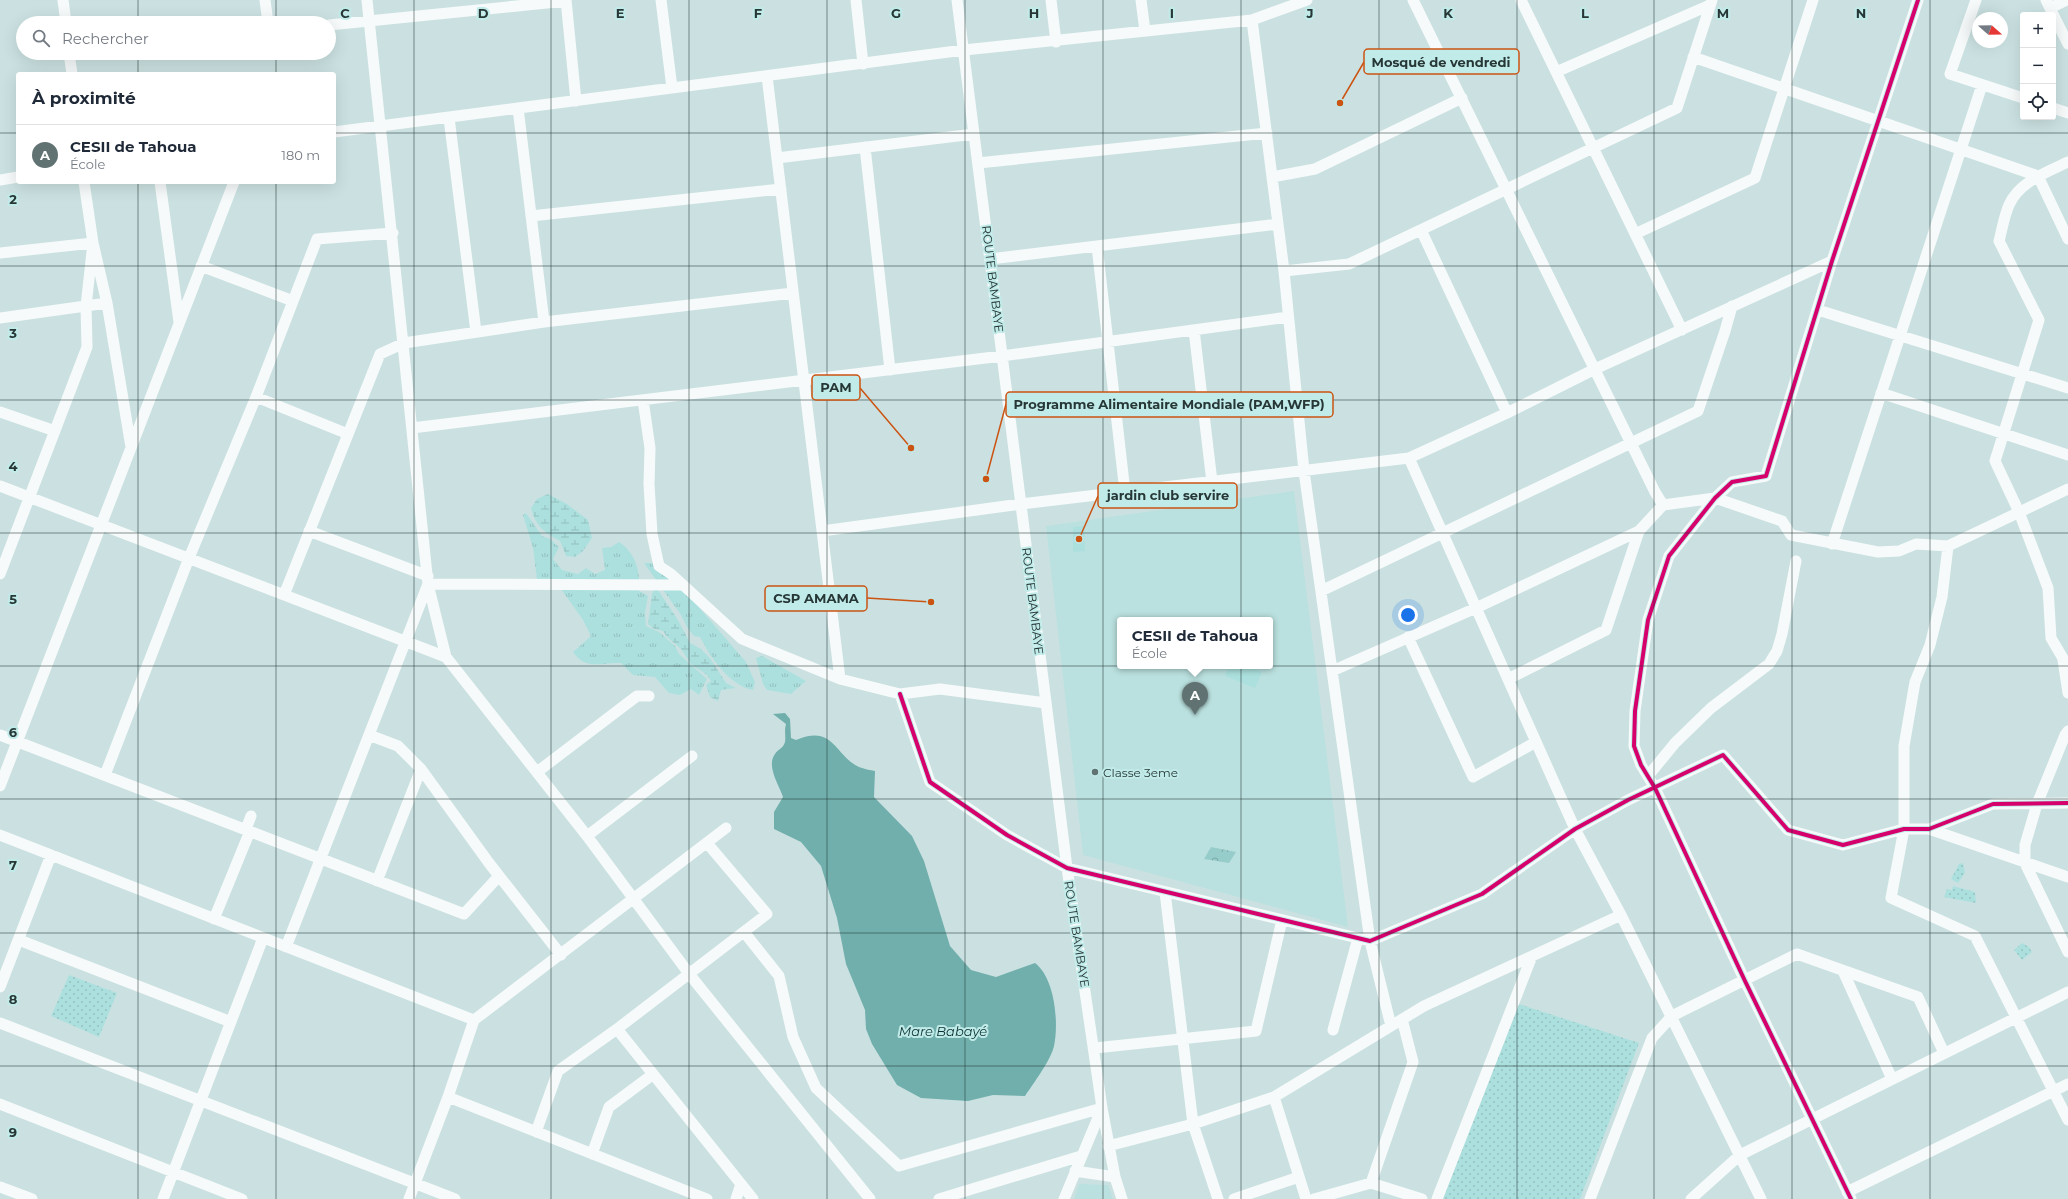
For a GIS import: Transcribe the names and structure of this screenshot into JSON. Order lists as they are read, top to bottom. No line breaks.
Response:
{"streets":{"street":["ROUTE BAMBAYE"]},"water":["Mare Babayé"],"places":["Mosqué de vendredi","PAM","Programme Alimentaire Mondiale (PAM,WFP)","jardin club servire","CSP AMAMA","Classe 3eme"],"north":"right","page":{"map_buttons":["+","−"],"search":"Rechercher","heading":"À proximité","list":[{"mark":"A","name":"CESII de Tahoua","note":"École","value":"180 m"}],"popup":["CESII de Tahoua","École"],"pins":"A"},"grid":{"columns":["C","D","E","F","G","H","I","J","K","L","M","N"],"rows":["2","3","4","5","6","7","8","9"]}}
